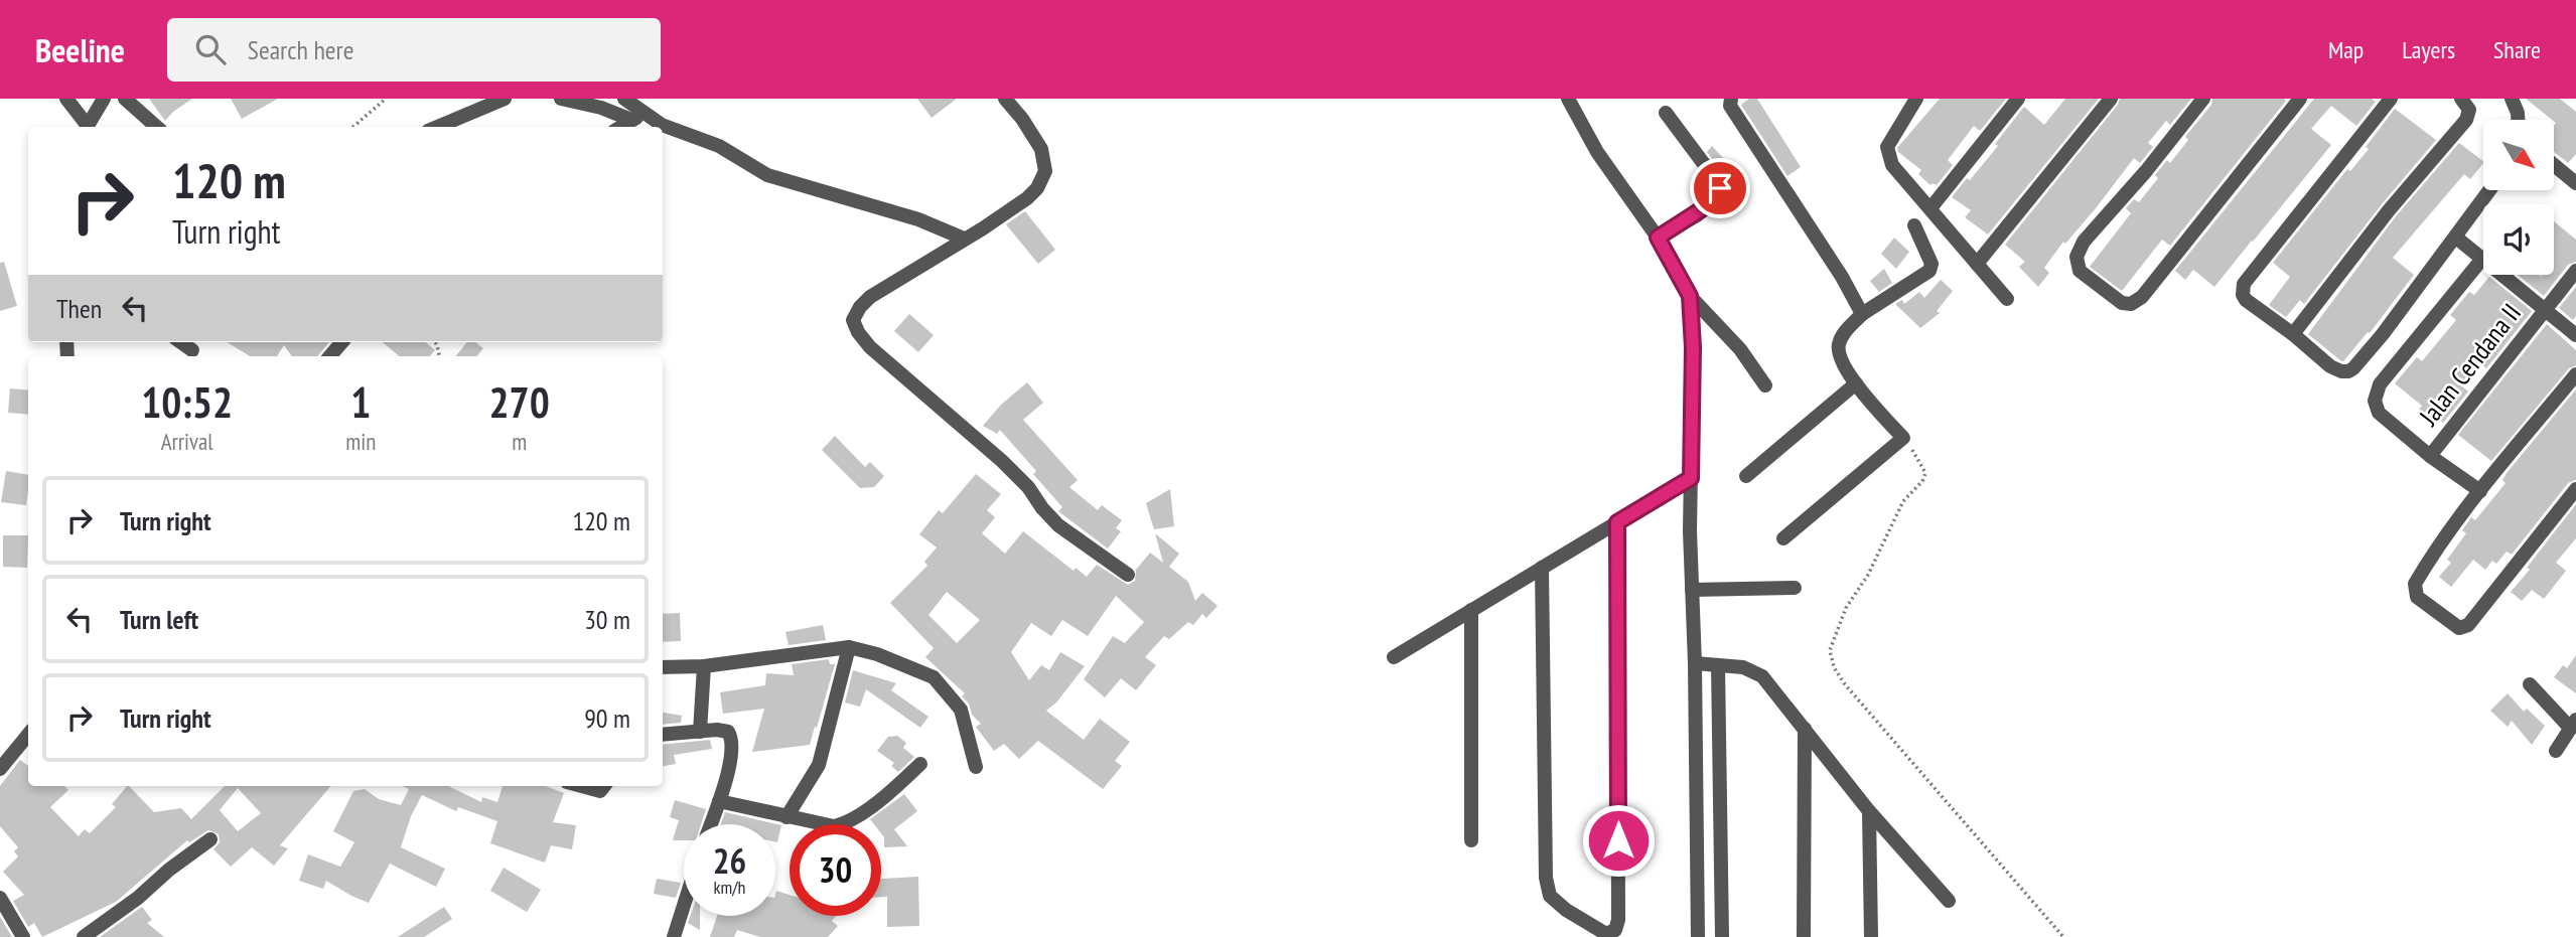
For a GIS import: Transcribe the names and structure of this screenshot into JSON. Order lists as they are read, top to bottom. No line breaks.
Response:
{"streets":{"street":["Jalan Cendana II"]},"north":"bottom right","page":{"header":"Beeline","search":"Search here","nav":["Map","Layers","Share"],"turn":["120 m","Turn right"],"then":"Then","eta":["10:52","Arrival","1","min","270","m"],"list":[{"name":"Turn right","value":"120 m"},{"name":"Turn left","value":"30 m"},{"name":"Turn right","value":"90 m"}],"speed":"26 km/h","limit":"30"}}
